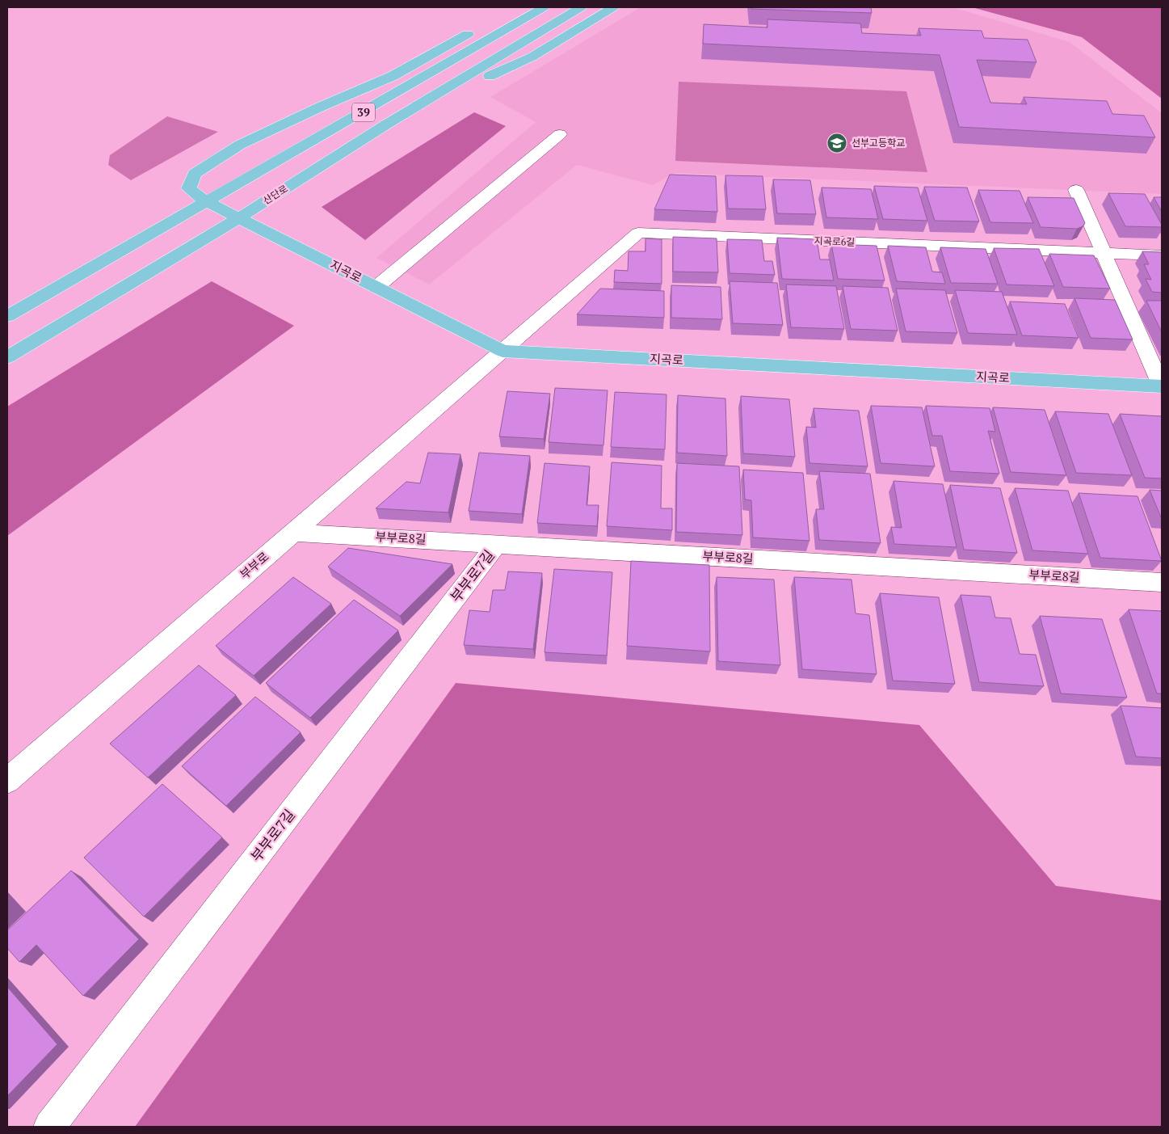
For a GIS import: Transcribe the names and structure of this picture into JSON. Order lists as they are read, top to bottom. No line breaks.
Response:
{"streets":{"main road":["39","산단로","지곡로"],"street":["지곡로6길","부부로8길","부부로","부부로7길"]},"crossings":[["39","지곡로"],["산단로","지곡로"],["지곡로6길","지곡로"],["지곡로6길","부부로"],["지곡로","부부로"],["부부로8길","부부로"],["부부로8길","부부로7길"]],"places":{"school or university":["선부고등학교"]}}
